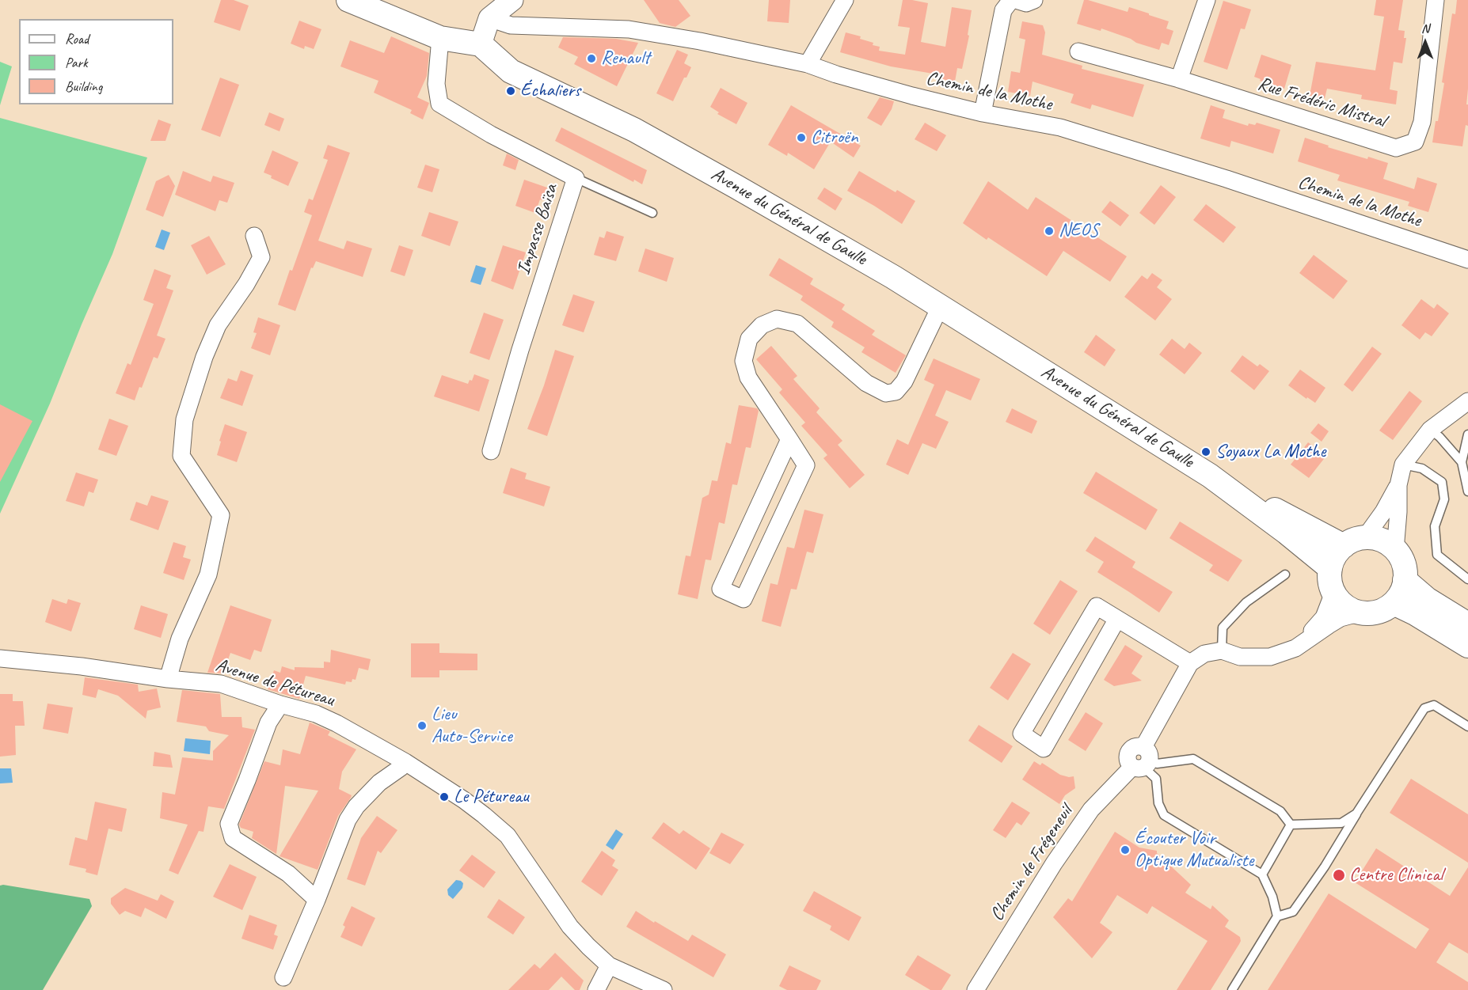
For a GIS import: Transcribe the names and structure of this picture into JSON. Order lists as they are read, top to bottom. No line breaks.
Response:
{"streets":{"main road":["Avenue du Général de Gaulle"],"street":["Chemin de la Mothe","Rue Frédéric Mistral","Impasse Baïsa","Avenue de Pétureau","Chemin de Frégeneuil"]},"places":["Renault","Échaliers","Citroën","NEOS","Soyaux La Mothe","Lieu Auto-Service","Le Pétureau","Écouter Voir Optique Mutualiste","Centre Clinical"],"legend":["Road","Park","Building"],"north":"top"}
